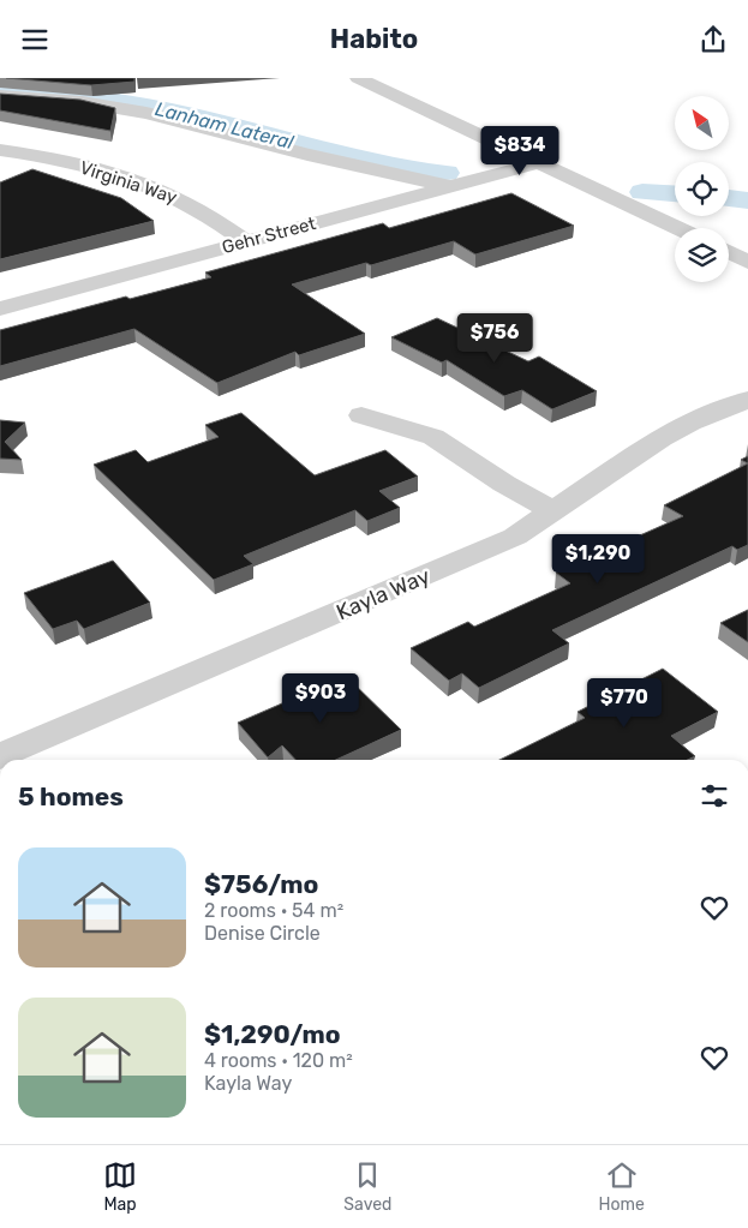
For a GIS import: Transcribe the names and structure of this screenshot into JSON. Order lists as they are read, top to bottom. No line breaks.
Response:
{"streets":{"street":["Virginia Way","Gehr Street","Kayla Way"]},"crossings":[["Virginia Way","Gehr Street"]],"water":["Lanham Lateral"],"north":"top left","page":{"header":"Habito","price":["$834","$756","$1,290","$903","$770"],"heading":"5 homes","list":[{"name":"$756/mo","note":"2 rooms · 54 m² · Denise Circle"},{"name":"$1,290/mo","note":"4 rooms · 120 m² · Kayla Way"}],"tabs":["Map","Saved","Home"]}}
